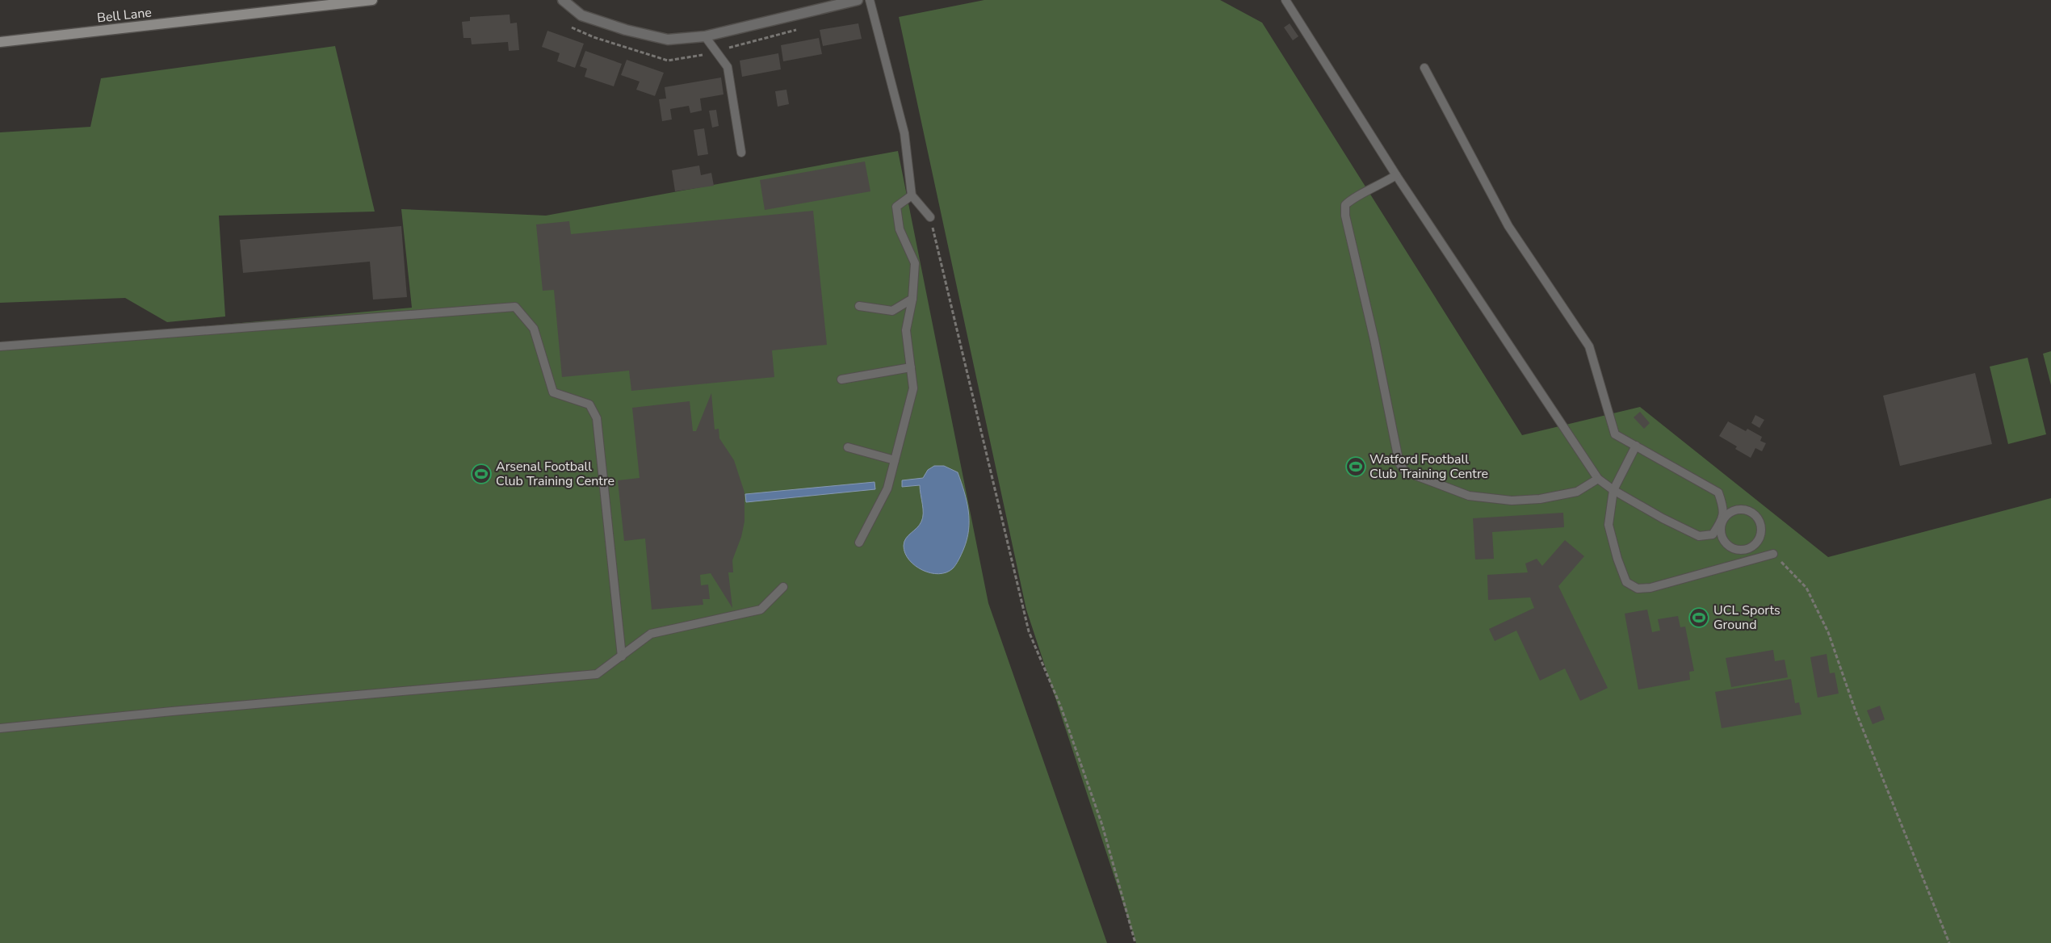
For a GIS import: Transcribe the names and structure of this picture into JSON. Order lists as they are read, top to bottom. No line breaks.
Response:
{"streets":{"main road":["Bell Lane"]},"places":{"sports":["Watford Football Club Training Centre","Arsenal Football Club Training Centre","UCL Sports Ground"]}}
